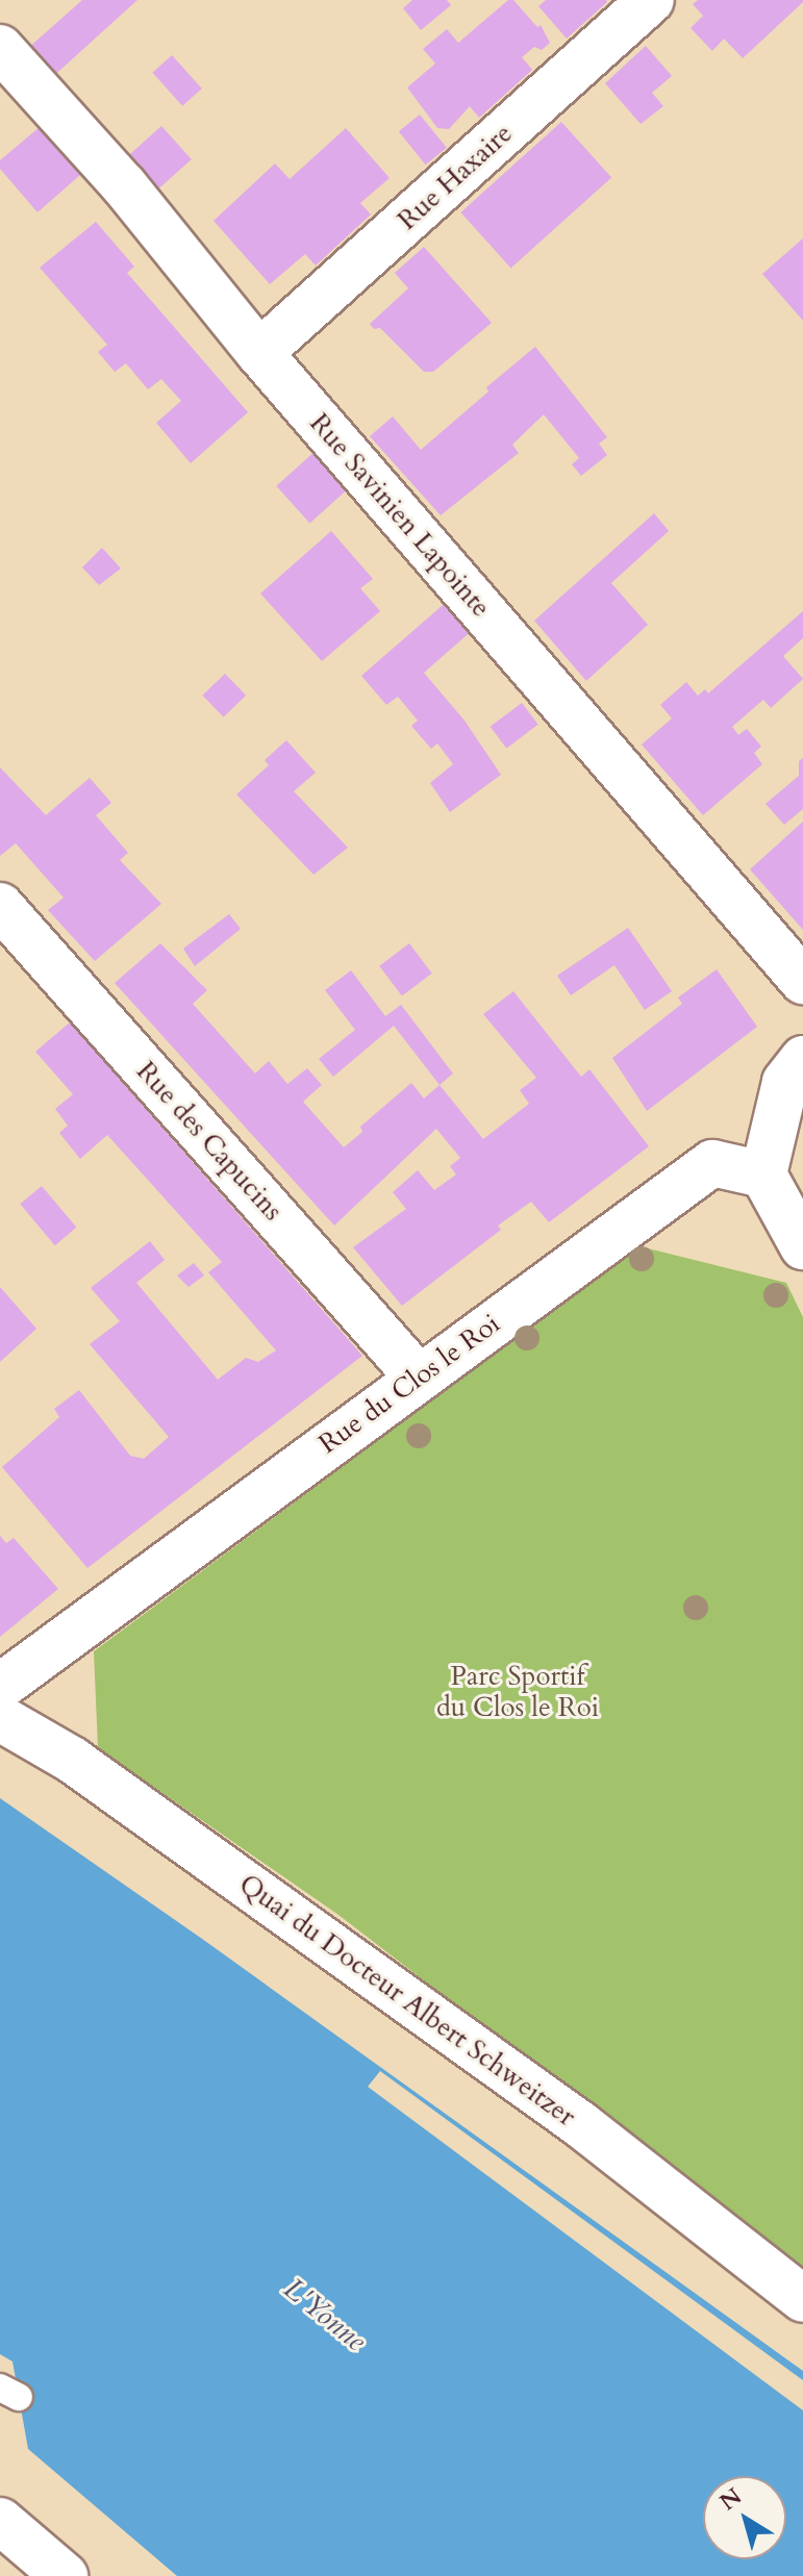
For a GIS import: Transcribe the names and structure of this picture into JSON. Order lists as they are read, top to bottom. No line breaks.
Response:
{"streets":{"street":["Rue Haxaire","Rue Savinien Lapointe","Rue des Capucins","Rue du Clos le Roi","Quai du Docteur Albert Schweitzer"]},"crossings":[["Rue Haxaire","Rue Savinien Lapointe"],["Rue des Capucins","Rue du Clos le Roi"]],"water":["L'Yonne"],"parks":["Parc Sportif du Clos le Roi"],"north":"top left"}
